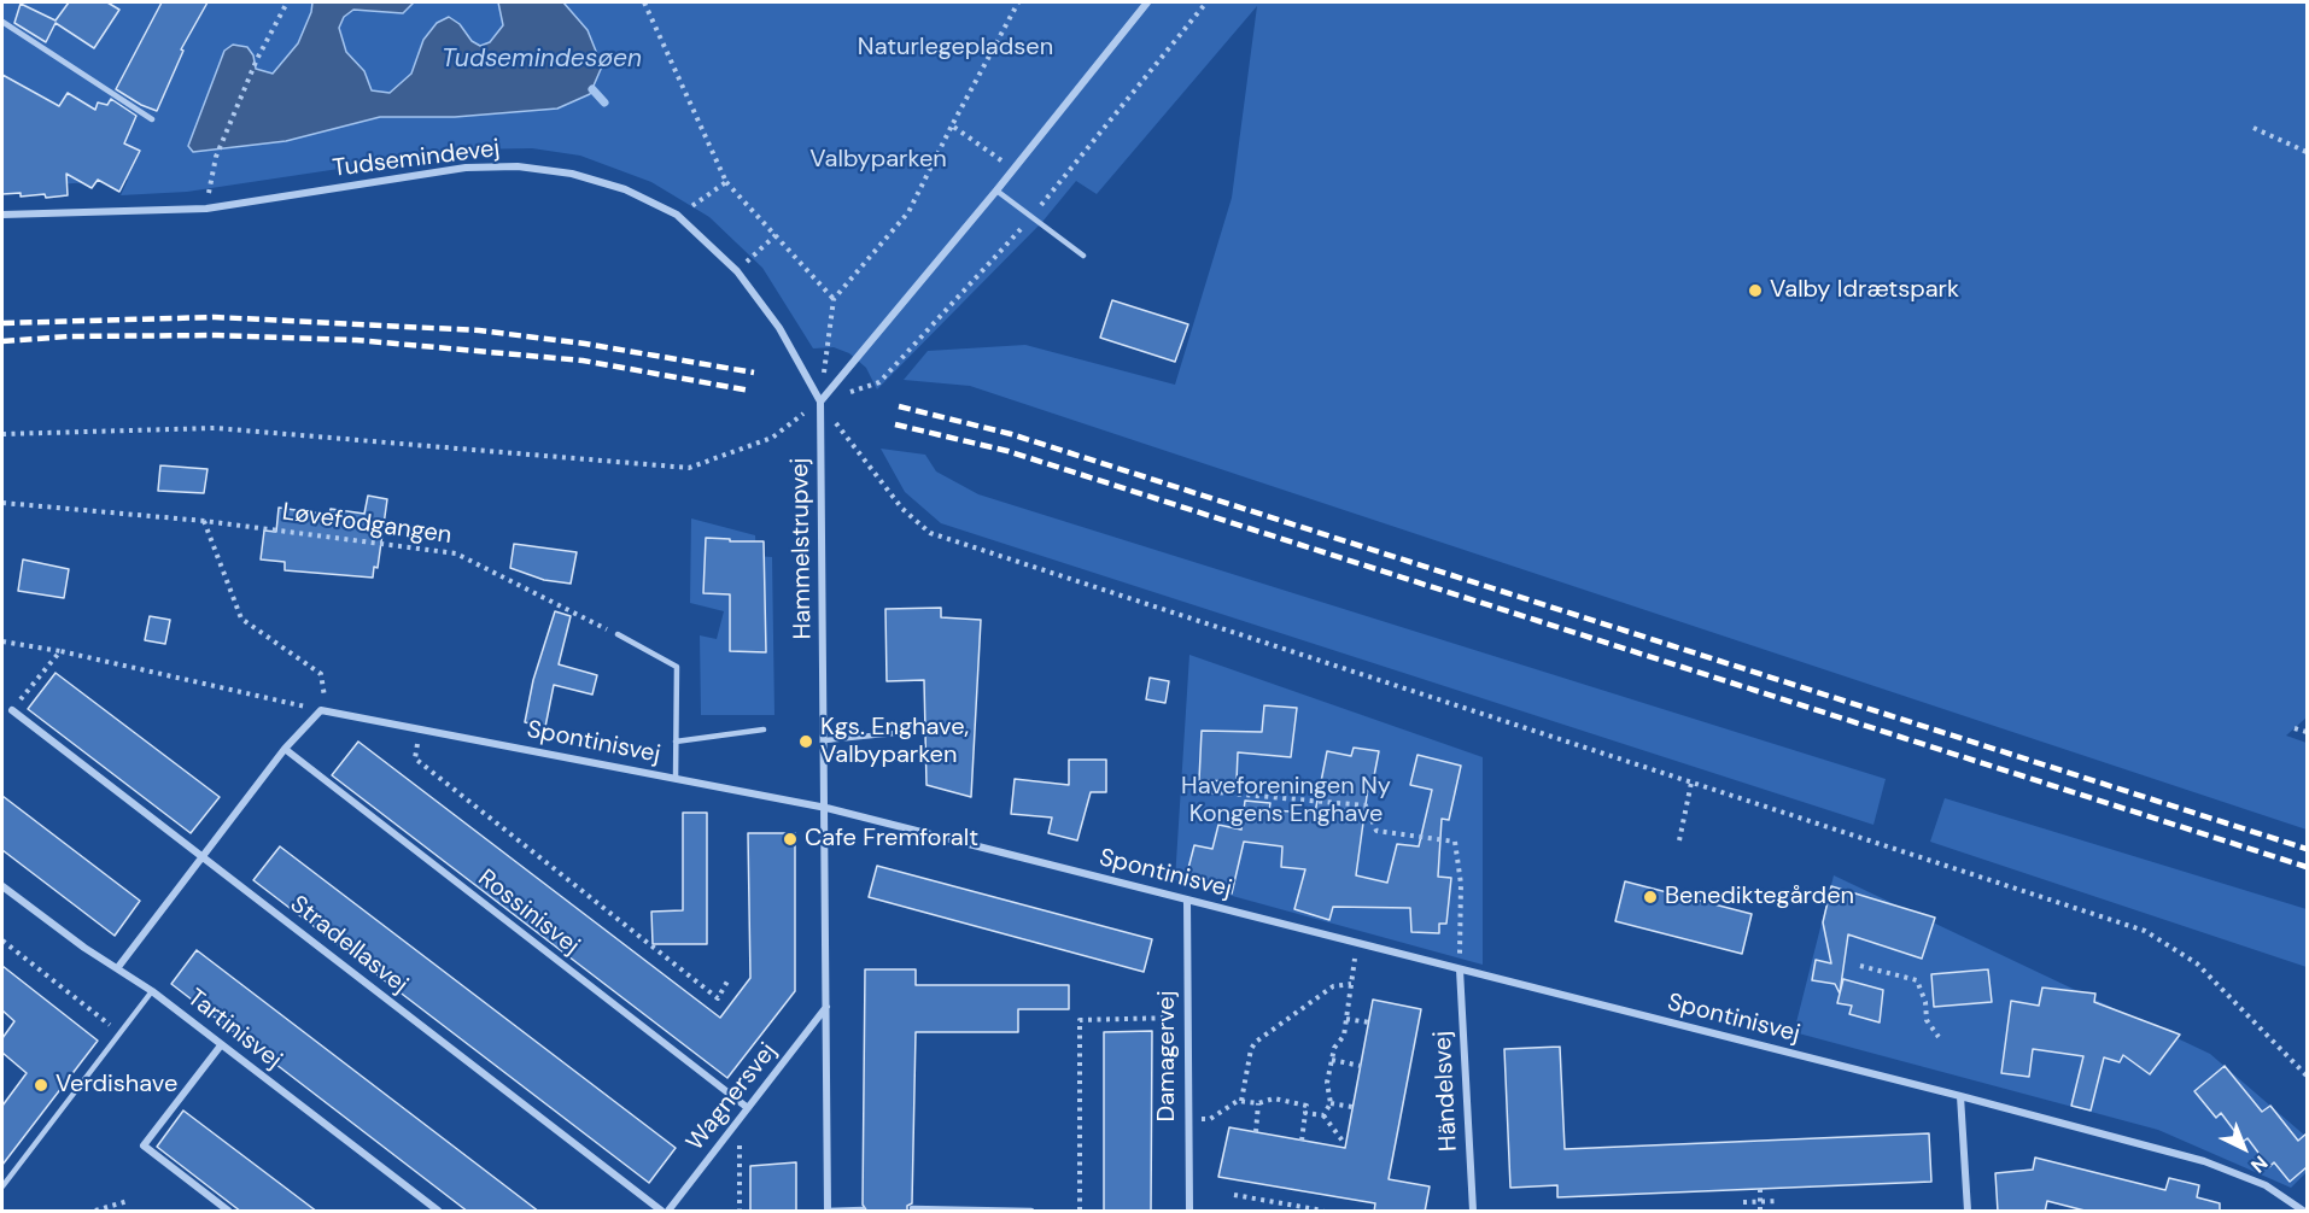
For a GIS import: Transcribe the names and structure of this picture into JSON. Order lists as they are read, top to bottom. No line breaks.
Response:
{"streets":{"street":["Tudsemindevej","Hammelstrupvej","Spontinisvej","Rossinisvej","Stradellasvej","Tartinisvej","Damagervej","Händelsvej","Wagnersvej"],"path":["Løvefodgangen"]},"crossings":[["Tudsemindevej","Hammelstrupvej"],["Hammelstrupvej","Spontinisvej"],["Hammelstrupvej","Wagnersvej"],["Spontinisvej","Damagervej"],["Spontinisvej","Händelsvej"],["Rossinisvej","Wagnersvej"]],"water":["Tudsemindesøen"],"parks":["Naturlegepladsen","Valbyparken","Haveforeningen Ny Kongens Enghave"],"places":["Valby Idrætspark","Kgs. Enghave, Valbyparken","Cafe Fremforalt","Benediktegården","Verdishave"],"north":"bottom right"}
